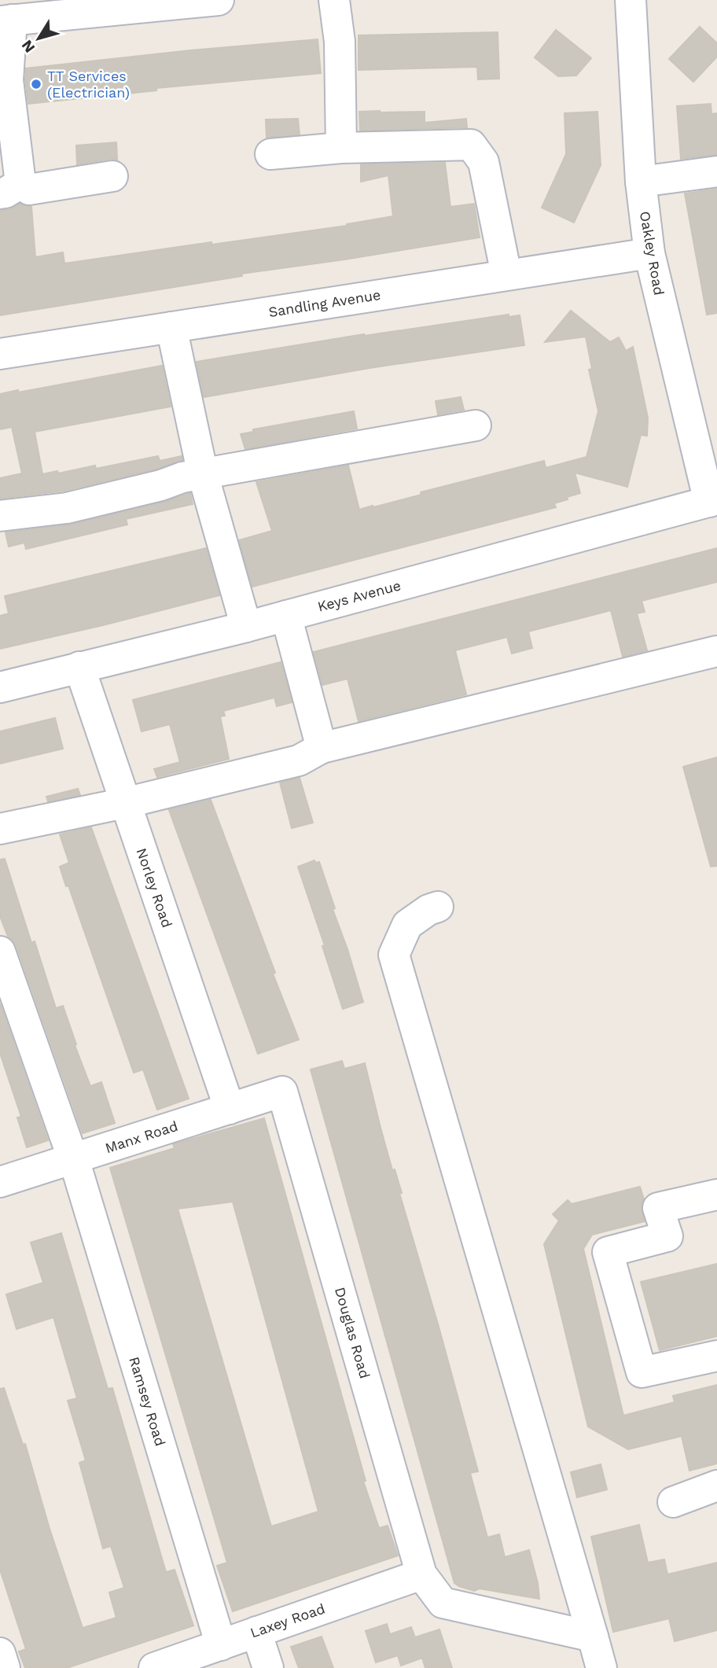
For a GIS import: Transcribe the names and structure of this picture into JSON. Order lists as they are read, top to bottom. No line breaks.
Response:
{"streets":{"street":["Oakley Road","Sandling Avenue","Keys Avenue","Norley Road","Manx Road","Douglas Road","Ramsey Road","Laxey Road"]},"crossings":[["Oakley Road","Sandling Avenue"],["Oakley Road","Keys Avenue"],["Keys Avenue","Norley Road"],["Norley Road","Manx Road"],["Manx Road","Douglas Road"],["Manx Road","Ramsey Road"],["Douglas Road","Laxey Road"],["Ramsey Road","Laxey Road"]],"places":["TT Services (Electrician)"],"north":"bottom left"}
